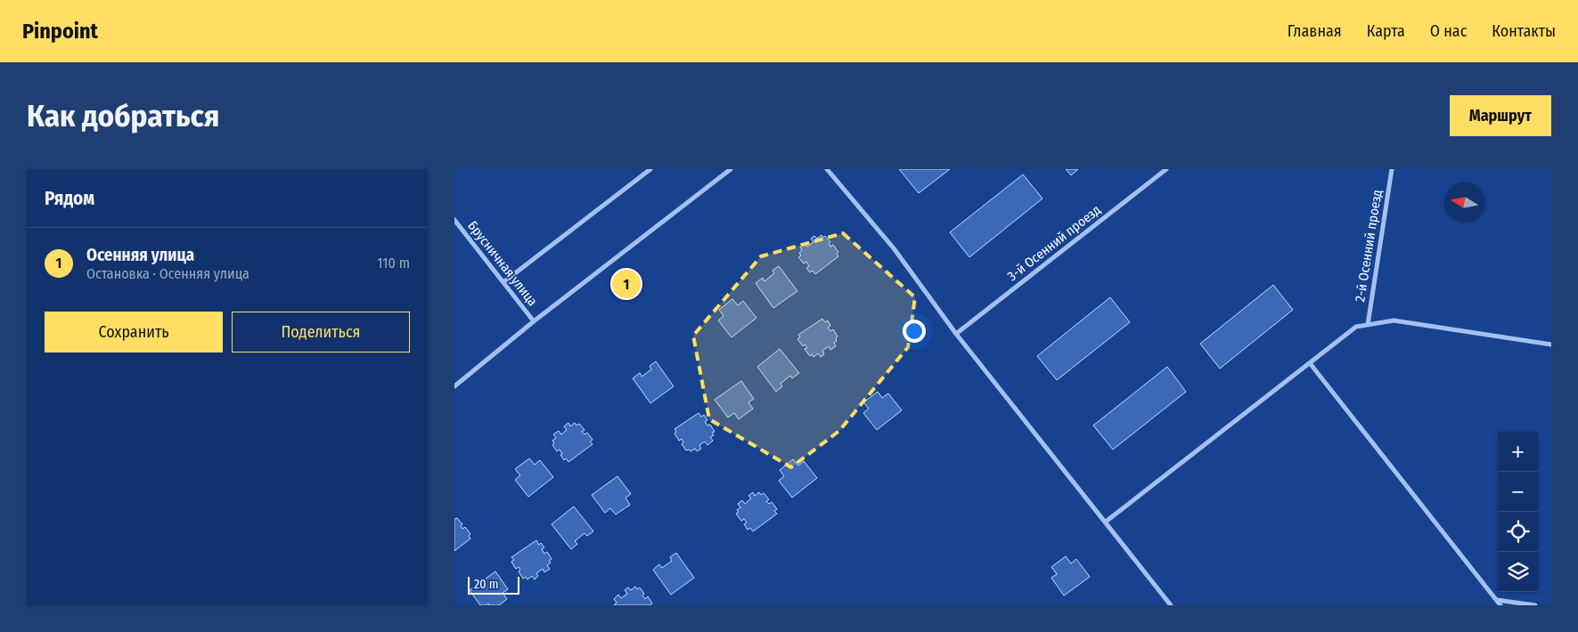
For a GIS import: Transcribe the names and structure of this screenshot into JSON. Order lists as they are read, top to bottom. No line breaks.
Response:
{"streets":{"street":["3-й Осенний проезд","2-й Осенний проезд","Брусничная улица"]},"scale_bar":"20 m","north":"left","page":{"header":"Pinpoint","nav":["Главная","Карта","О нас","Контакты"],"buttons":["Маршрут",["Сохранить","Поделиться"]],"title":"Как добраться","heading":"Рядом","list":[{"mark":"1","name":"Осенняя улица","note":"Остановка · Осенняя улица","value":"110 m"}],"pins":"1","map_buttons":["+","−"],"scale":"20 m"}}
